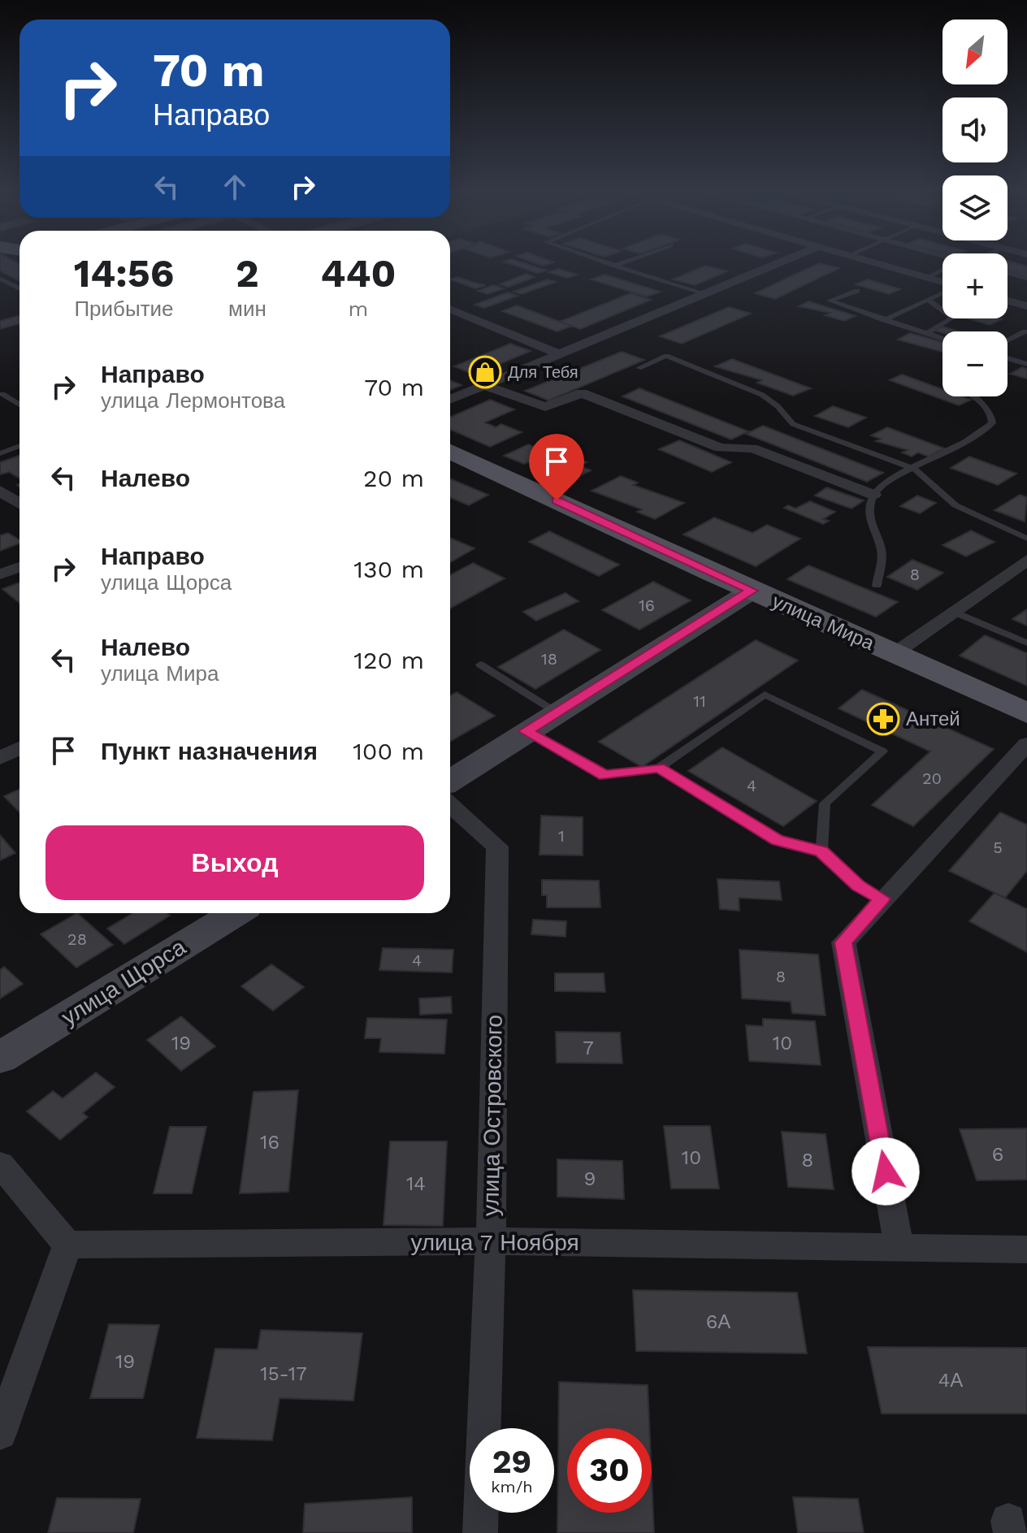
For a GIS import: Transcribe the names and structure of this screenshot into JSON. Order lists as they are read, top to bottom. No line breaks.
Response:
{"streets":{"main road":["улица Мира"],"street":["улица Щорса","улица Островского","улица 7 Ноября"]},"crossings":[["улица Островского","улица 7 Ноября"]],"places":{"shop":["Для Тебя"],"pharmacy":["Антей"]},"house_numbers":["8","16","18","11","20","4","1","5","28","4","8","19","10","7","16","6","10","8","9","14","6А","19","15-17","4А"],"north":"bottom left","page":{"map_buttons":["+","−"],"turn":["70 m","Направо"],"eta":["14:56","Прибытие","2","мин","440","m"],"list":[{"name":"Направо","note":"улица Лермонтова","value":"70 m"},{"name":"Налево","value":"20 m"},{"name":"Направо","note":"улица Щорса","value":"130 m"},{"name":"Налево","note":"улица Мира","value":"120 m"},{"name":"Пункт назначения","value":"100 m"}],"buttons":"Выход","speed":"29 km/h","limit":"30"}}
